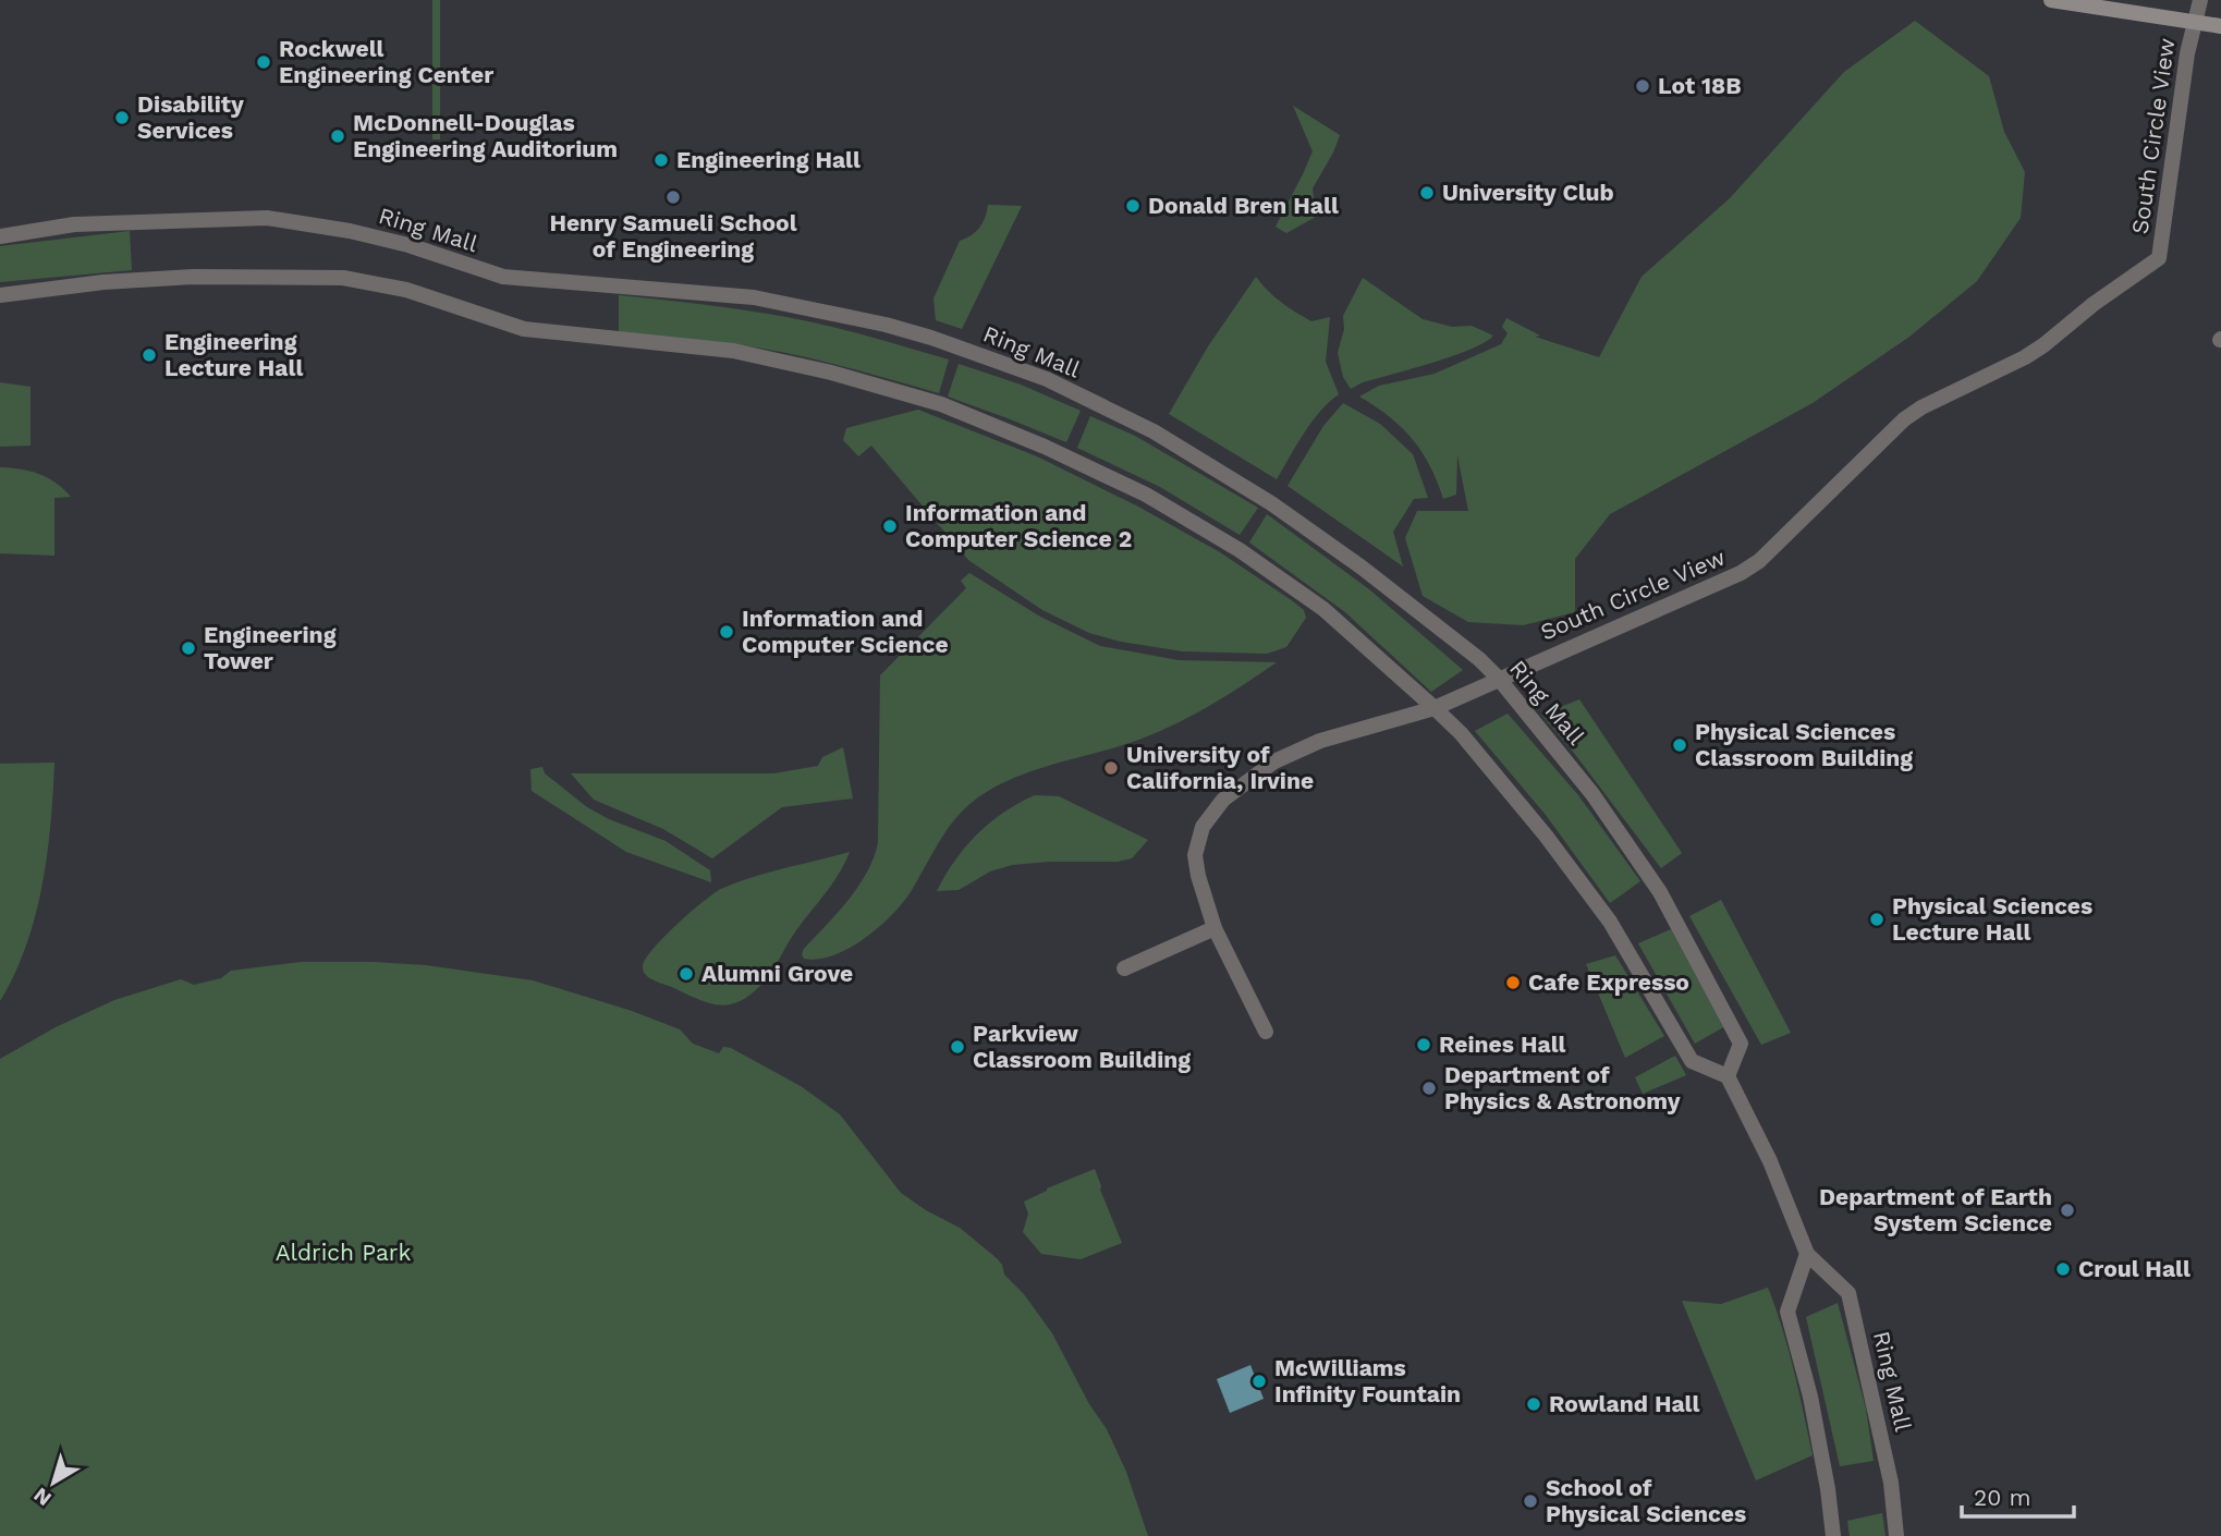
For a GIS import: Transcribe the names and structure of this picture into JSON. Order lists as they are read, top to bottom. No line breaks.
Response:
{"streets":{"street":["South Circle View","Ring Mall"]},"crossings":[["South Circle View","Ring Mall"]],"parks":["Aldrich Park"],"places":["Rockwell Engineering Center","Lot 18B","Disability Services","McDonnell-Douglas Engineering Auditorium","Engineering Hall","University Club","Henry Samueli School of Engineering","Donald Bren Hall","Engineering Lecture Hall","Information and Computer Science 2","Information and Computer Science","Engineering Tower","Physical Sciences Classroom Building","University of California, Irvine","Physical Sciences Lecture Hall","Alumni Grove","Cafe Expresso","Reines Hall","Parkview Classroom Building","Department of Physics & Astronomy","Department of Earth System Science","Croul Hall","McWilliams Infinity Fountain","Rowland Hall","School of Physical Sciences"],"scale_bar":"20 m","north":"bottom left"}
